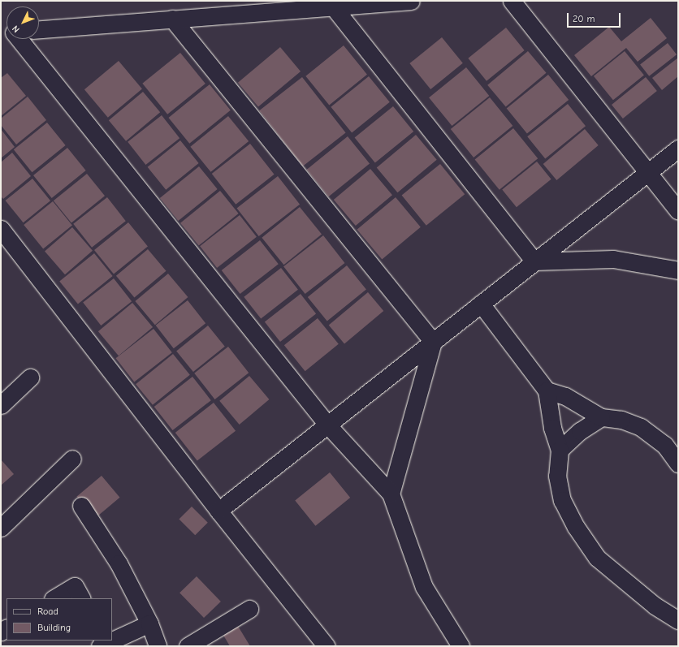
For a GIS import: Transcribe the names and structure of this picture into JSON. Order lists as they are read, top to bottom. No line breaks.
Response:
{"legend":["Road","Building"],"scale_bar":"20 m","north":"bottom left"}
